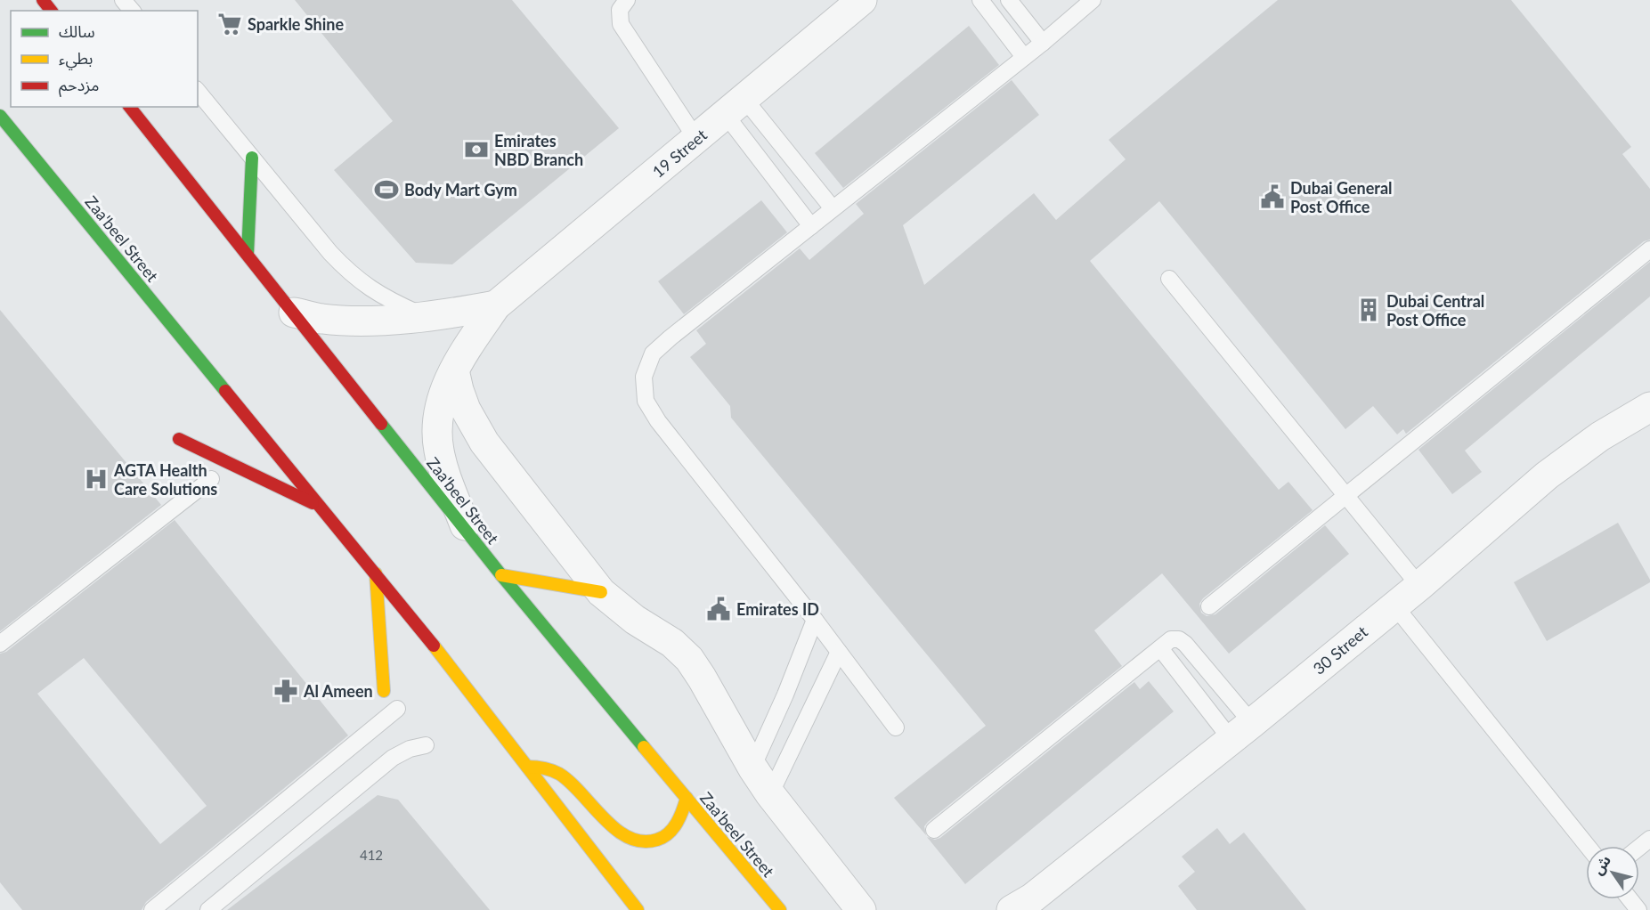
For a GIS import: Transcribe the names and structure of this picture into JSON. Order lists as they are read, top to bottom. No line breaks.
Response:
{"streets":{"main road":["Zaa'beel Street"],"street":["19 Street","30 Street"]},"crossings":[["19 Street","Zaa'beel Street"]],"places":{"supermarket":["Sparkle Shine"],"bank":["Emirates NBD Branch"],"sports":["Body Mart Gym"],"public building":["Dubai General Post Office","Emirates ID"],"building":["Dubai Central Post Office"],"hospital":["AGTA Health Care Solutions"],"pharmacy":["Al Ameen"]},"house_numbers":["412"],"legend":["سالك","بطيء","مزدحم"],"north":"top left"}
